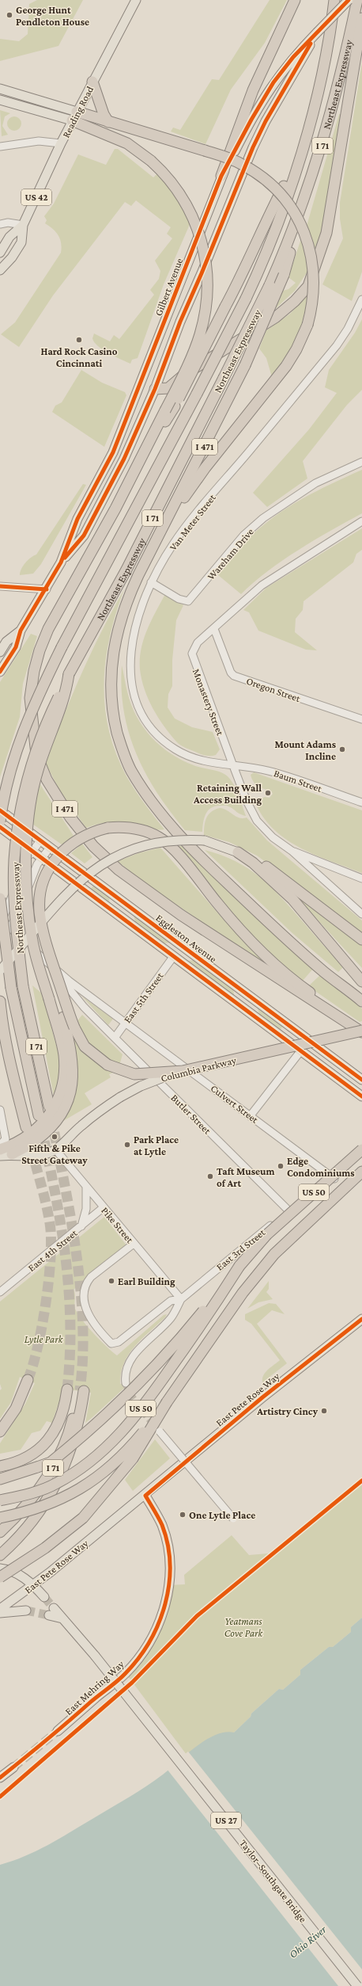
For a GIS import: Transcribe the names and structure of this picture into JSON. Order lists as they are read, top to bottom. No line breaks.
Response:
{"streets":{"highway":["Northeast Expressway","I 71","I 471","Columbia Parkway","US 50"],"main road":["Reading Road","US 42","Gilbert Avenue","Eggleston Avenue","East Pete Rose Way","East Mehring Way","US 27","Taylor–Southgate Bridge"],"street":["Van Meter Street","Wareham Drive","Oregon Street","Monastery Street","Baum Street","East 5th Street","Culvert Street","Butler Street","Pike Street","East 3rd Street","East 4th Street"]},"crossings":[["Northeast Expressway","I 471"],["I 471","Columbia Parkway"],["Van Meter Street","Wareham Drive"],["Van Meter Street","Monastery Street"],["Van Meter Street","Baum Street"],["Oregon Street","Monastery Street"],["Monastery Street","Baum Street"],["East 5th Street","Culvert Street"],["East 5th Street","Butler Street"],["Columbia Parkway","Pike Street"],["Culvert Street","Butler Street"],["Culvert Street","East 3rd Street"],["Butler Street","East 3rd Street"],["Pike Street","East 3rd Street"],["Pike Street","East 4th Street"],["East Pete Rose Way","East Mehring Way"]],"water":["Ohio River"],"parks":["Lytle Park","Yeatmans Cove Park"],"places":["George Hunt Pendleton House","Hard Rock Casino Cincinnati","Mount Adams Incline","Retaining Wall Access Building","Fifth & Pike Street Gateway","Park Place at Lytle","Edge Condominiums","Taft Museum of Art","Earl Building","Artistry Cincy","One Lytle Place"]}
